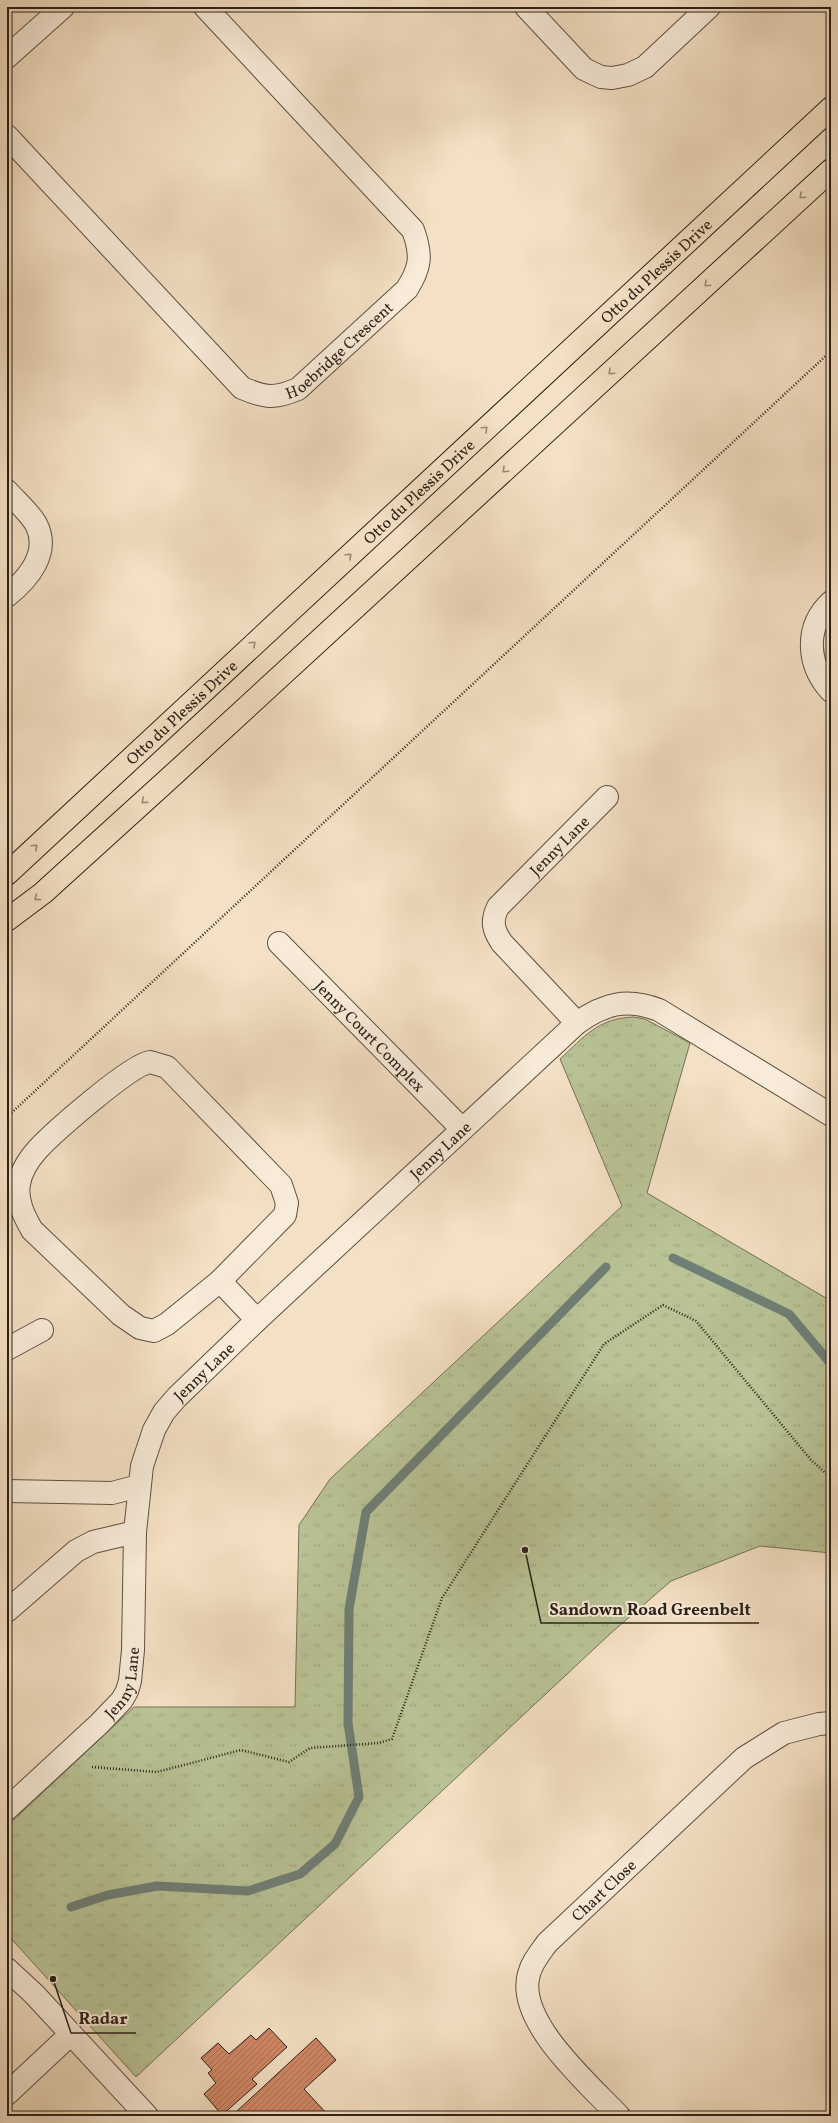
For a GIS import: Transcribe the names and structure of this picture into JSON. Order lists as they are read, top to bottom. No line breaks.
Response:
{"streets":{"main road":["Otto du Plessis Drive"],"street":["Hoebridge Crescent","Jenny Lane","Jenny Court Complex","Chart Close"]},"crossings":[["Jenny Lane","Jenny Court Complex"]],"places":["Sandown Road Greenbelt","Radar"]}
